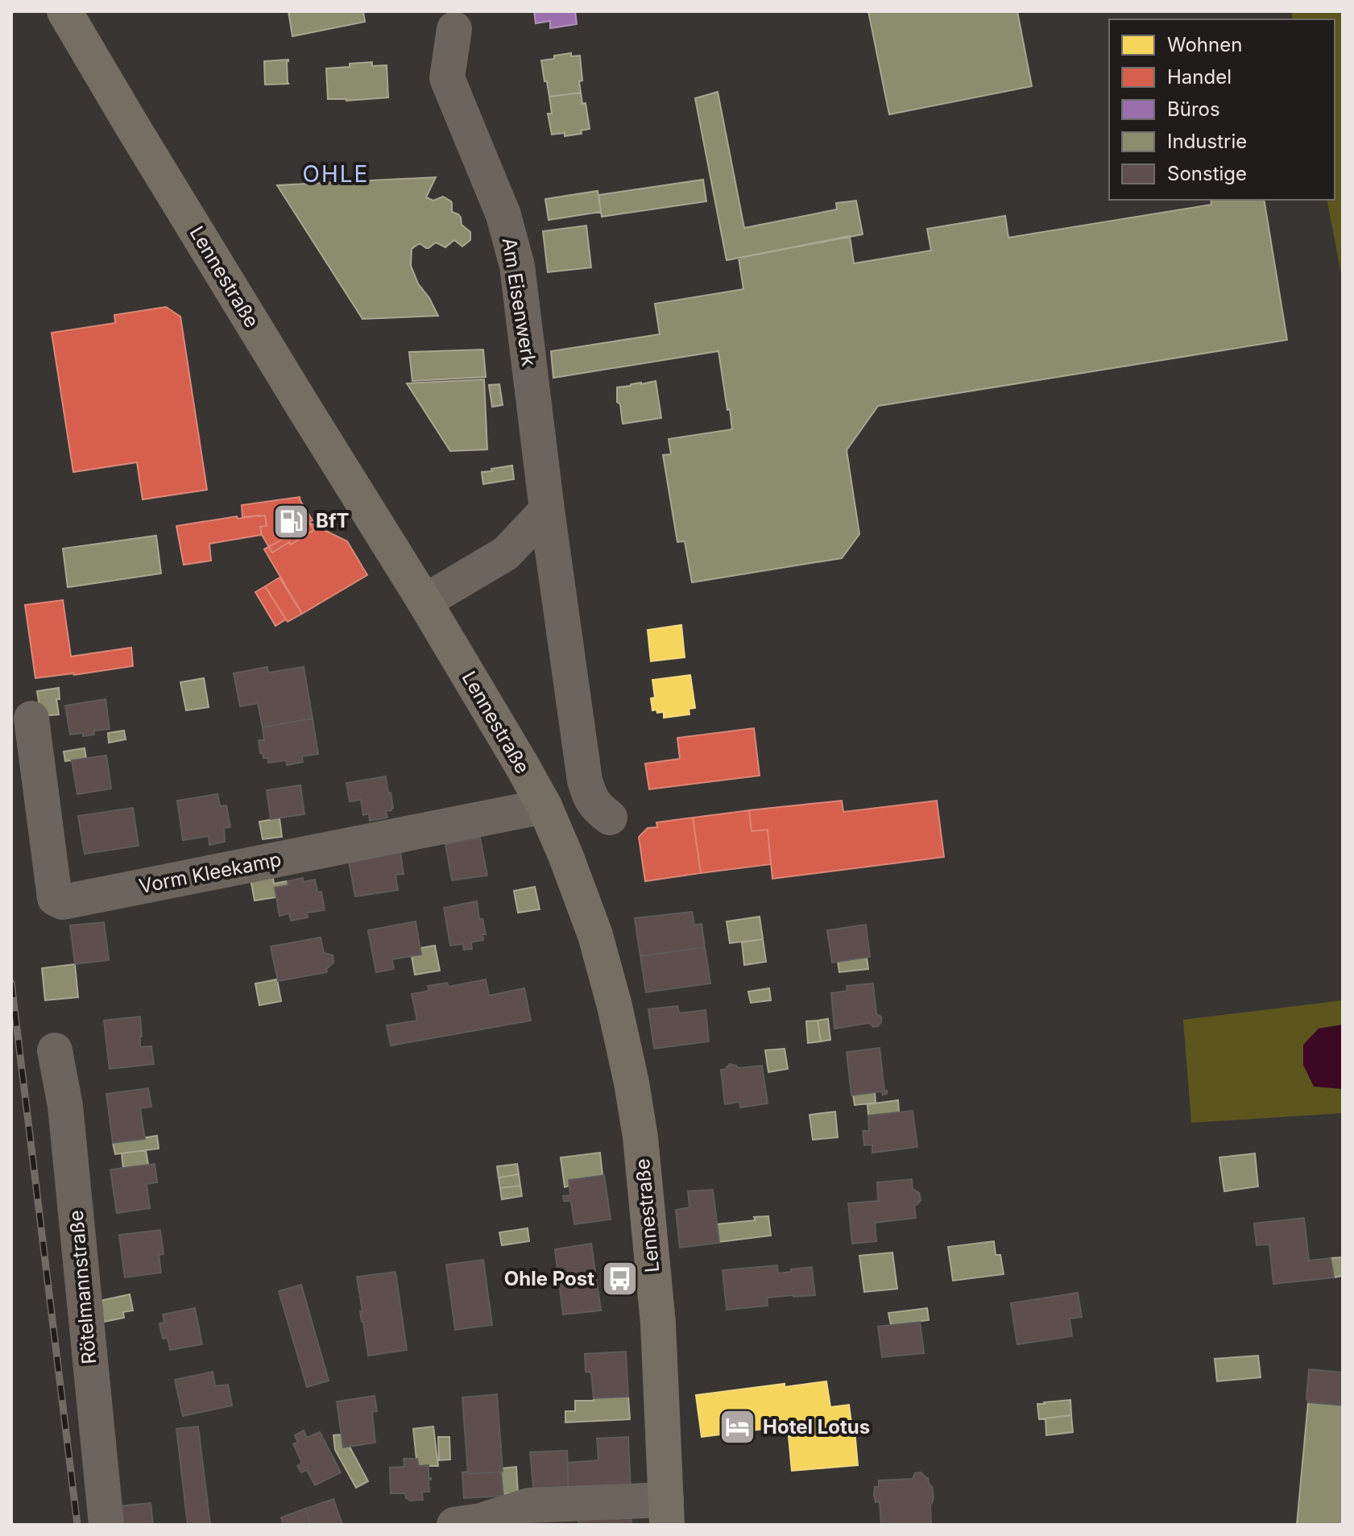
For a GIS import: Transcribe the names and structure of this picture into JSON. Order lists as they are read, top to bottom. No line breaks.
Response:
{"streets":{"main road":["Lennestraße"],"street":["Am Eisenwerk","Vorm Kleekamp","Rötelmannstraße"]},"crossings":[["Lennestraße","Vorm Kleekamp"]],"districts":["OHLE"],"places":{"fuel station":["BfT"],"bus stop":["Ohle Post"],"hotel":["Hotel Lotus"]},"legend":["Wohnen","Handel","Büros","Industrie","Sonstige"]}
